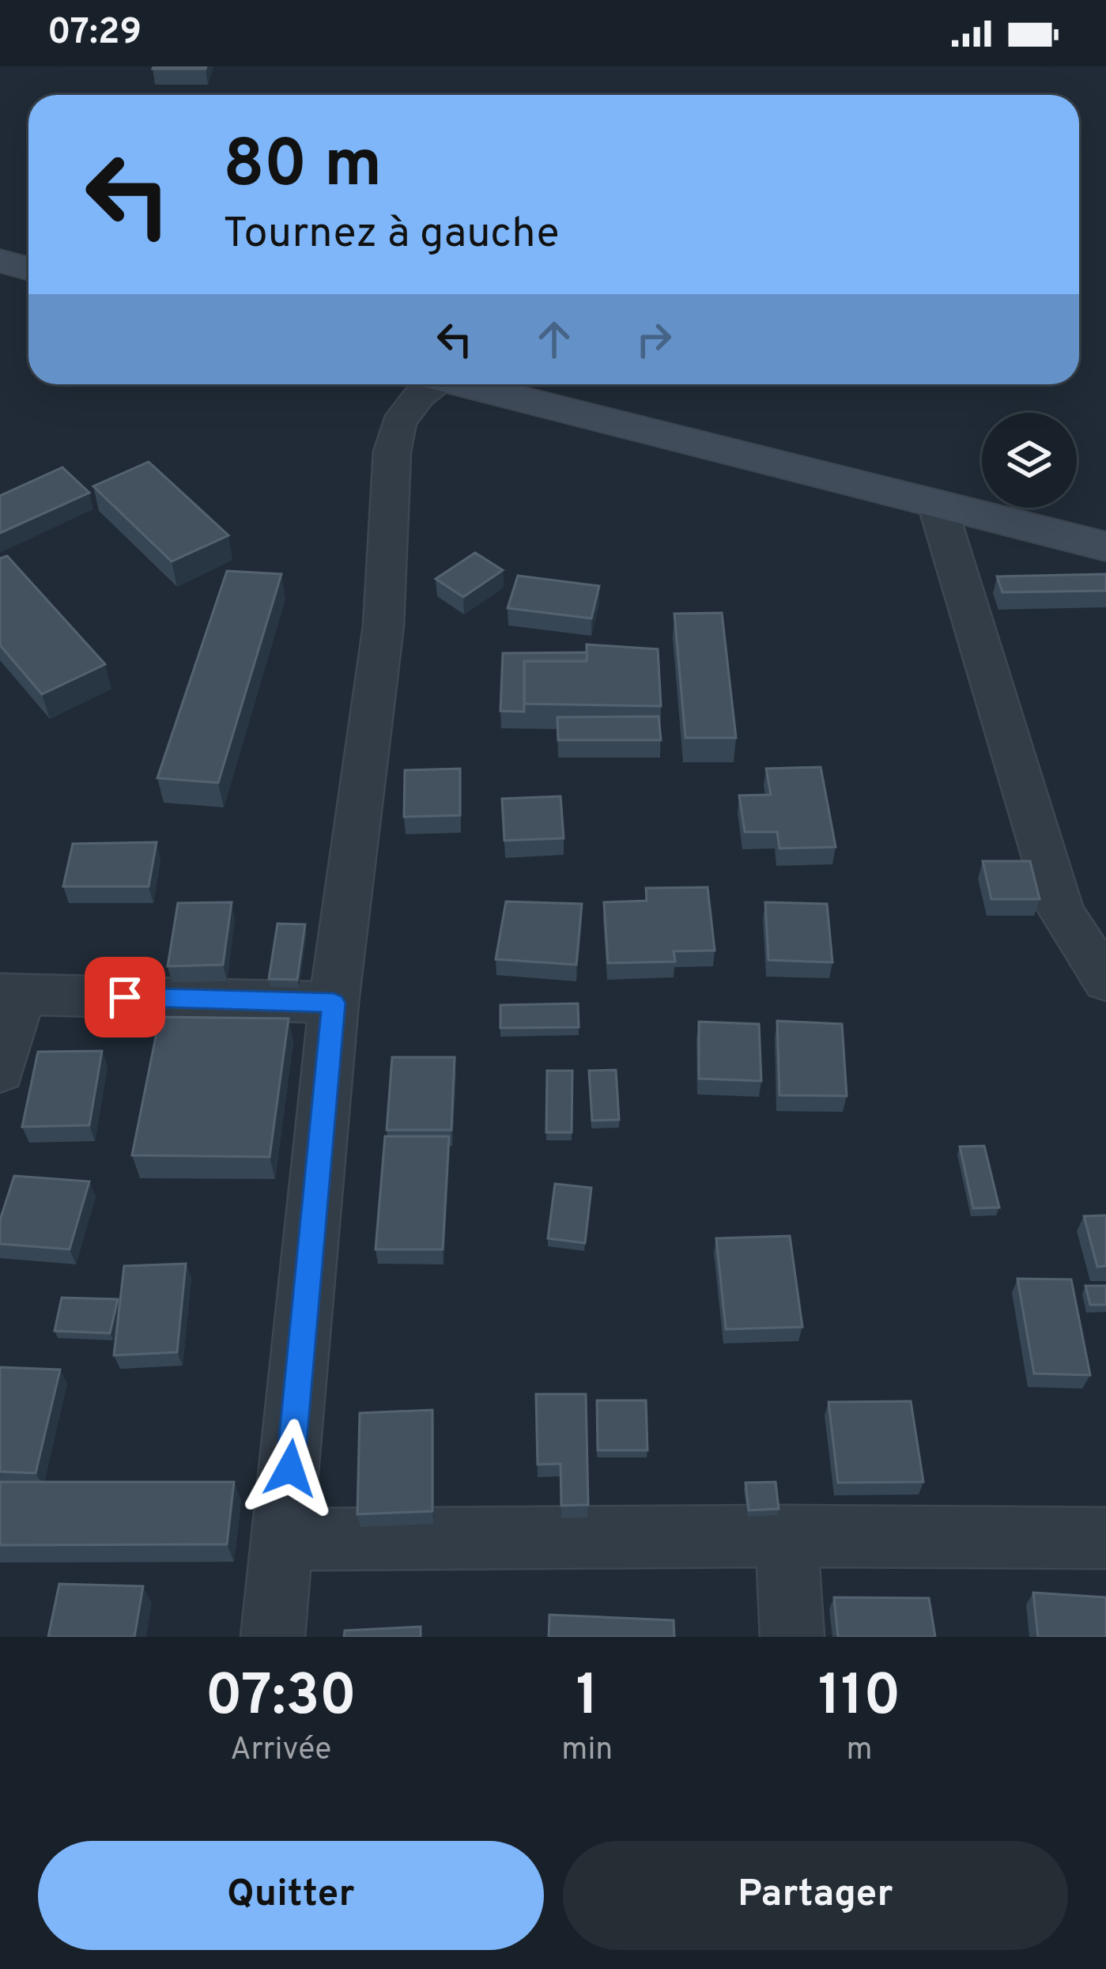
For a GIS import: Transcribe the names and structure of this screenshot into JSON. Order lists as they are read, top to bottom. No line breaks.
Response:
{"page":{"status":"07:29","turn":["80 m","Tournez à gauche"],"eta":["07:30","Arrivée","1","min","110","m"],"buttons":["Quitter","Partager"]}}
